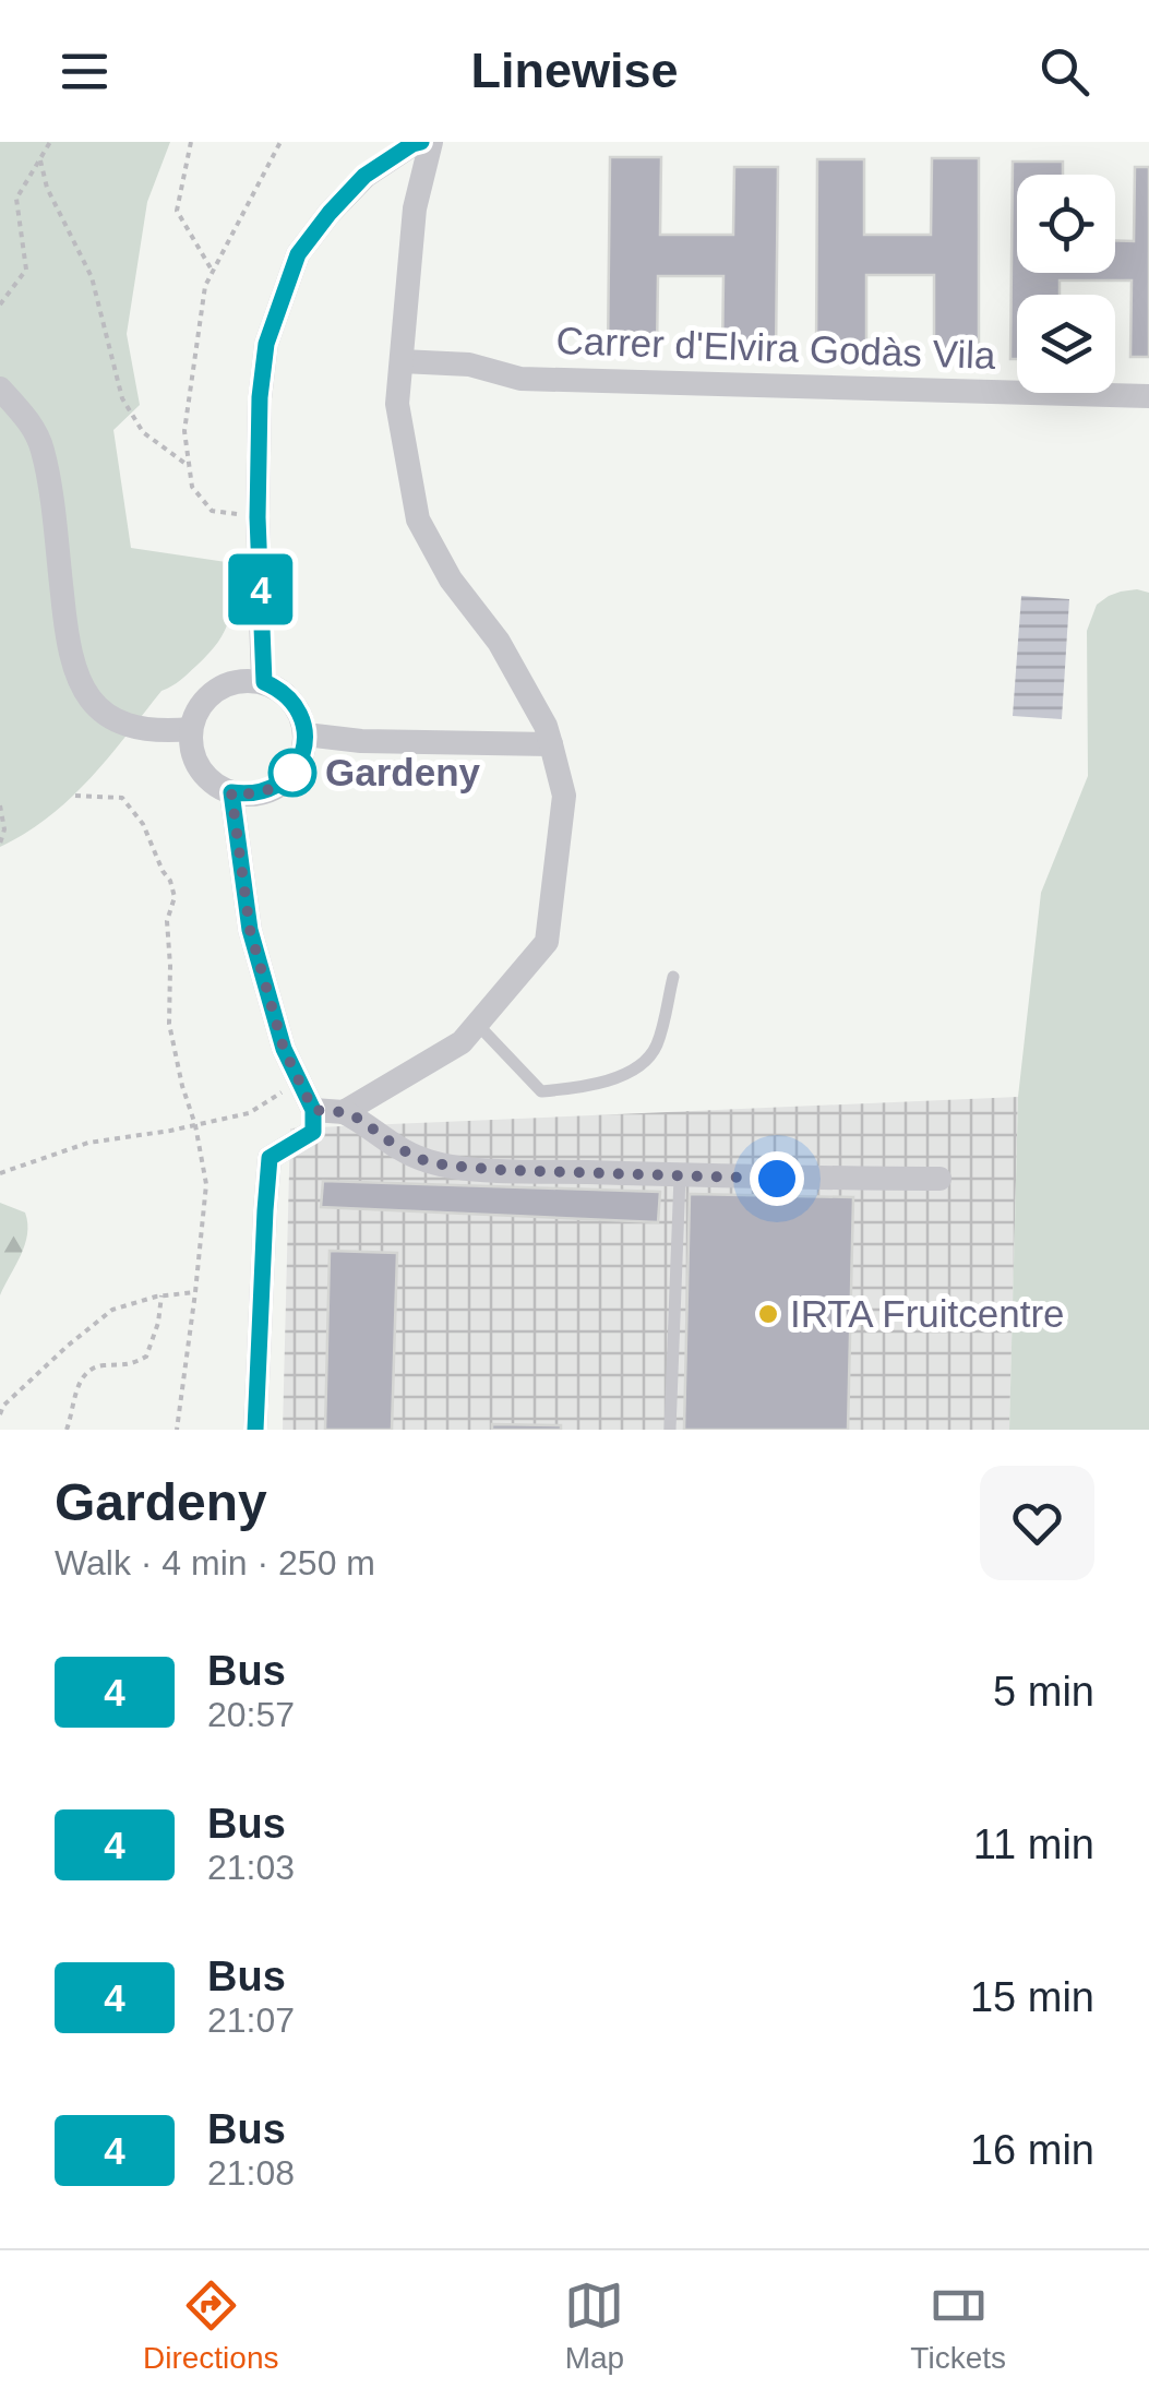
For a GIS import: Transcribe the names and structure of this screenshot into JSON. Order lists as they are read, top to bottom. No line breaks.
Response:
{"streets":{"street":["Carrer d'Elvira Godàs Vila"]},"places":["Gardeny","IRTA Fruitcentre"],"lines":["bus line 4"],"page":{"header":"Linewise","on_map":"4","heading":["Gardeny","Walk · 4 min · 250 m"],"list":[{"mark":"4","name":"Bus","note":"20:57","value":"5 min"},{"mark":"4","name":"Bus","note":"21:03","value":"11 min"},{"mark":"4","name":"Bus","note":"21:07","value":"15 min"},{"mark":"4","name":"Bus","note":"21:08","value":"16 min"}],"tabs":["Directions","Map","Tickets"]}}
